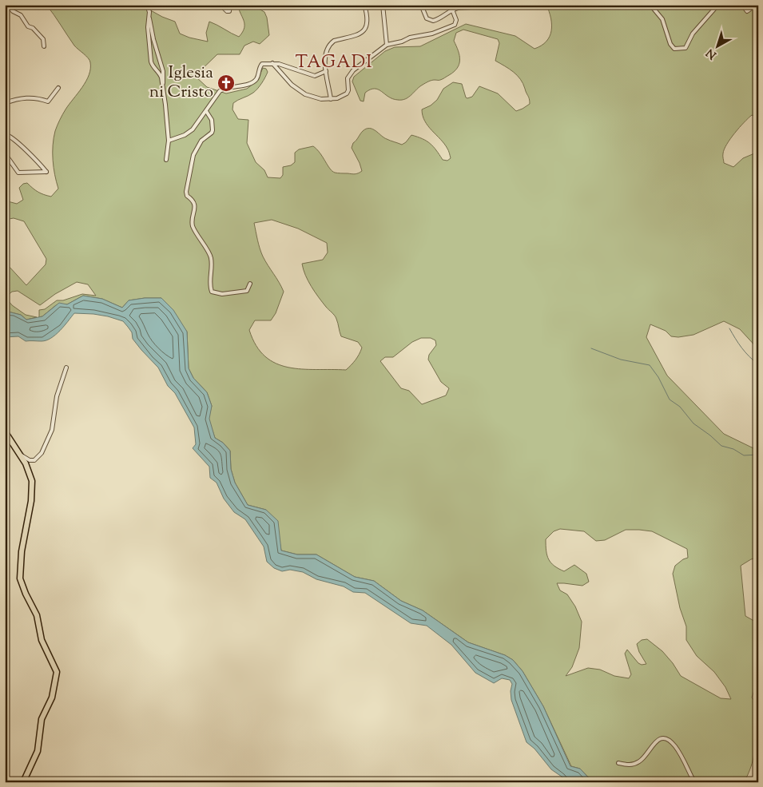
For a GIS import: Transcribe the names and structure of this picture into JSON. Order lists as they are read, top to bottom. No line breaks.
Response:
{"districts":["TAGADI"],"places":{"church":["Iglesia ni Cristo"]},"north":"bottom left"}
